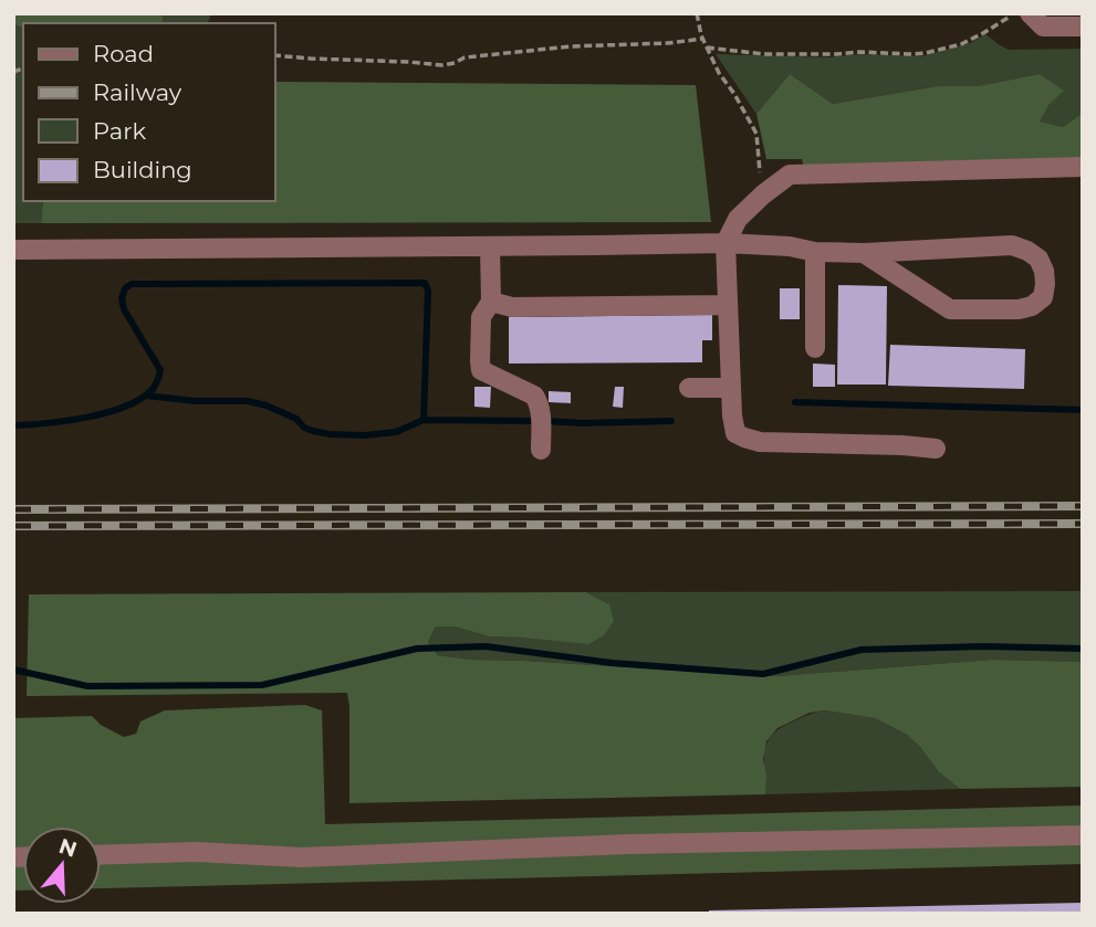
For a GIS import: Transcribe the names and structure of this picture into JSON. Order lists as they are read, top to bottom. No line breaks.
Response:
{"legend":["Road","Railway","Park","Building"],"north":"top"}
